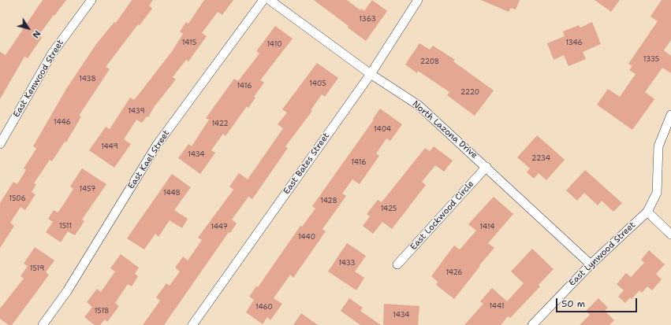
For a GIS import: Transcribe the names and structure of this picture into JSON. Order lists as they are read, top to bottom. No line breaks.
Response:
{"streets":{"street":["East Kenwood Street","North Lazona Drive","East Kael Street","East Bates Street","East Lockwood Circle","East Lynwood Street"]},"crossings":[["North Lazona Drive","East Bates Street"],["North Lazona Drive","East Lockwood Circle"],["North Lazona Drive","East Lynwood Street"]],"house_numbers":["1363","1415","1346","1410","1335","2208","1438","1405","1416","2220","1439","1446","1422","1404","1449","1434","2234","1416","1457","1448","1506","1428","1425","1511","1447","1414","1440","1433","1519","1426","1441","1460","1518","1434"],"scale_bar":"50 m","north":"bottom right"}
